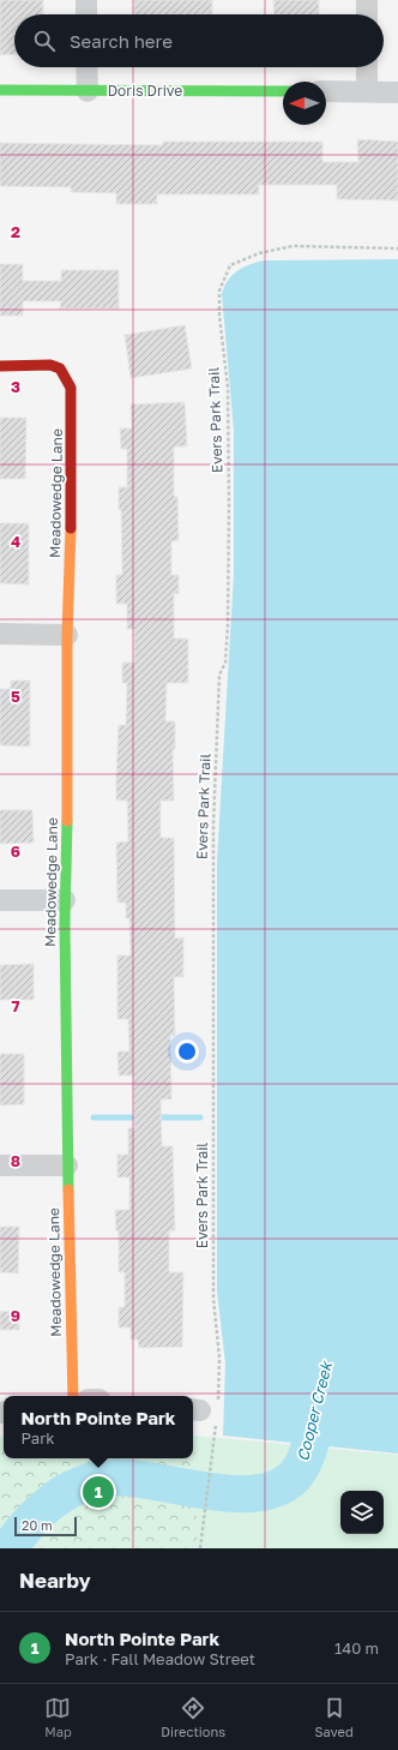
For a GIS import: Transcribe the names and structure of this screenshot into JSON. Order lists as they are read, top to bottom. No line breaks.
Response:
{"streets":{"street":["Doris Drive","Meadowedge Lane"],"path":["Evers Park Trail"]},"water":["Cooper Creek"],"scale_bar":"20 m","north":"left","page":{"search":"Search here","popup":["North Pointe Park","Park"],"pins":"1","scale":"20 m","heading":"Nearby","list":[{"mark":"1","name":"North Pointe Park","note":"Park · Fall Meadow Street","value":"140 m"}],"nav":["Map","Directions","Saved"]},"grid":{"rows":["2","3","4","5","6","7","8","9"]}}
